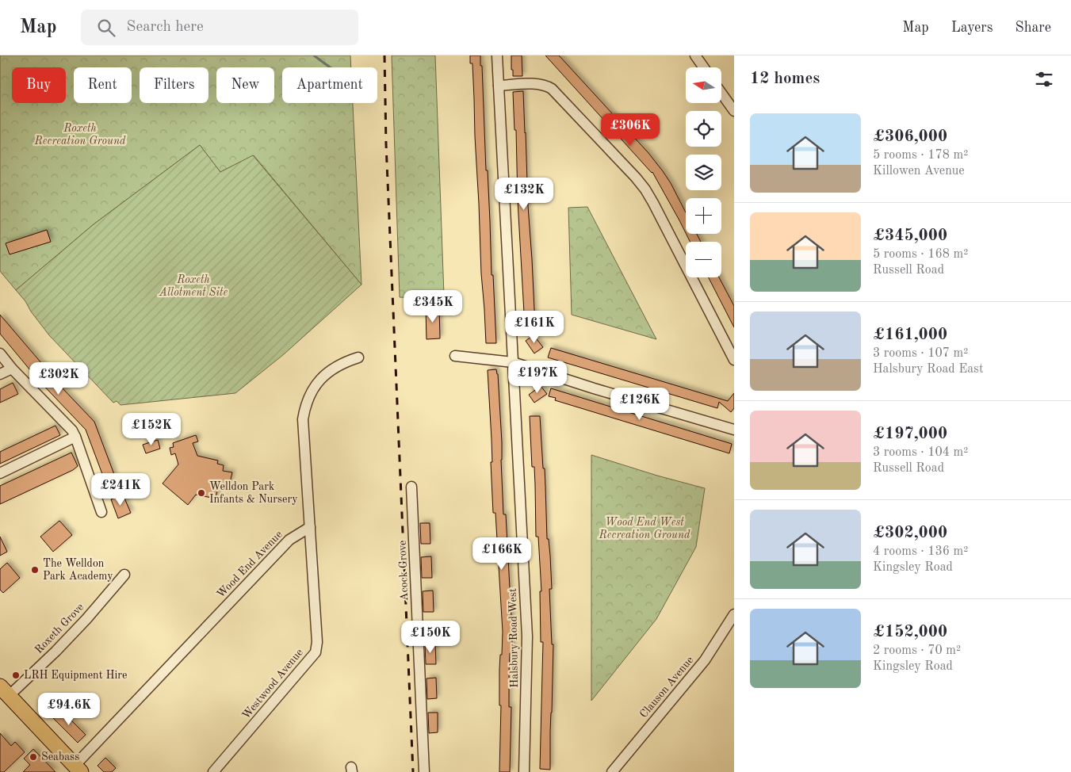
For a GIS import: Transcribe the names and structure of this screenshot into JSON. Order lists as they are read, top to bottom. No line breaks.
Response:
{"streets":{"street":["Wood End Avenue","Acock Grove","Roxeth Grove","Halsbury Road West","Westwood Avenue","Clauson Avenue"]},"crossings":[["Wood End Avenue","Westwood Avenue"]],"parks":["Roxeth Recreation Ground","Roxeth Allotment Site","Wood End West Recreation Ground"],"places":["Welldon Park Infants & Nursery","The Welldon Park Academy","LRH Equipment Hire","Seabass"],"north":"left","page":{"header":"Map","search":"Search here","nav":["Map","Layers","Share"],"heading":"12 homes","map_buttons":["+","−"],"chip":["Buy","Rent","Filters","New","Apartment"],"list":[{"name":"£306,000","note":"5 rooms · 178 m² · Killowen Avenue"},{"name":"£345,000","note":"5 rooms · 168 m² · Russell Road"},{"name":"£161,000","note":"3 rooms · 107 m² · Halsbury Road East"},{"name":"£197,000","note":"3 rooms · 104 m² · Russell Road"},{"name":"£302,000","note":"4 rooms · 136 m² · Kingsley Road"},{"name":"£152,000","note":"2 rooms · 70 m² · Kingsley Road"}],"price":["£306K","£132K","£345K","£161K","£197K","£302K","£126K","£152K","£241K","£166K","£150K","£94.6K"]}}
